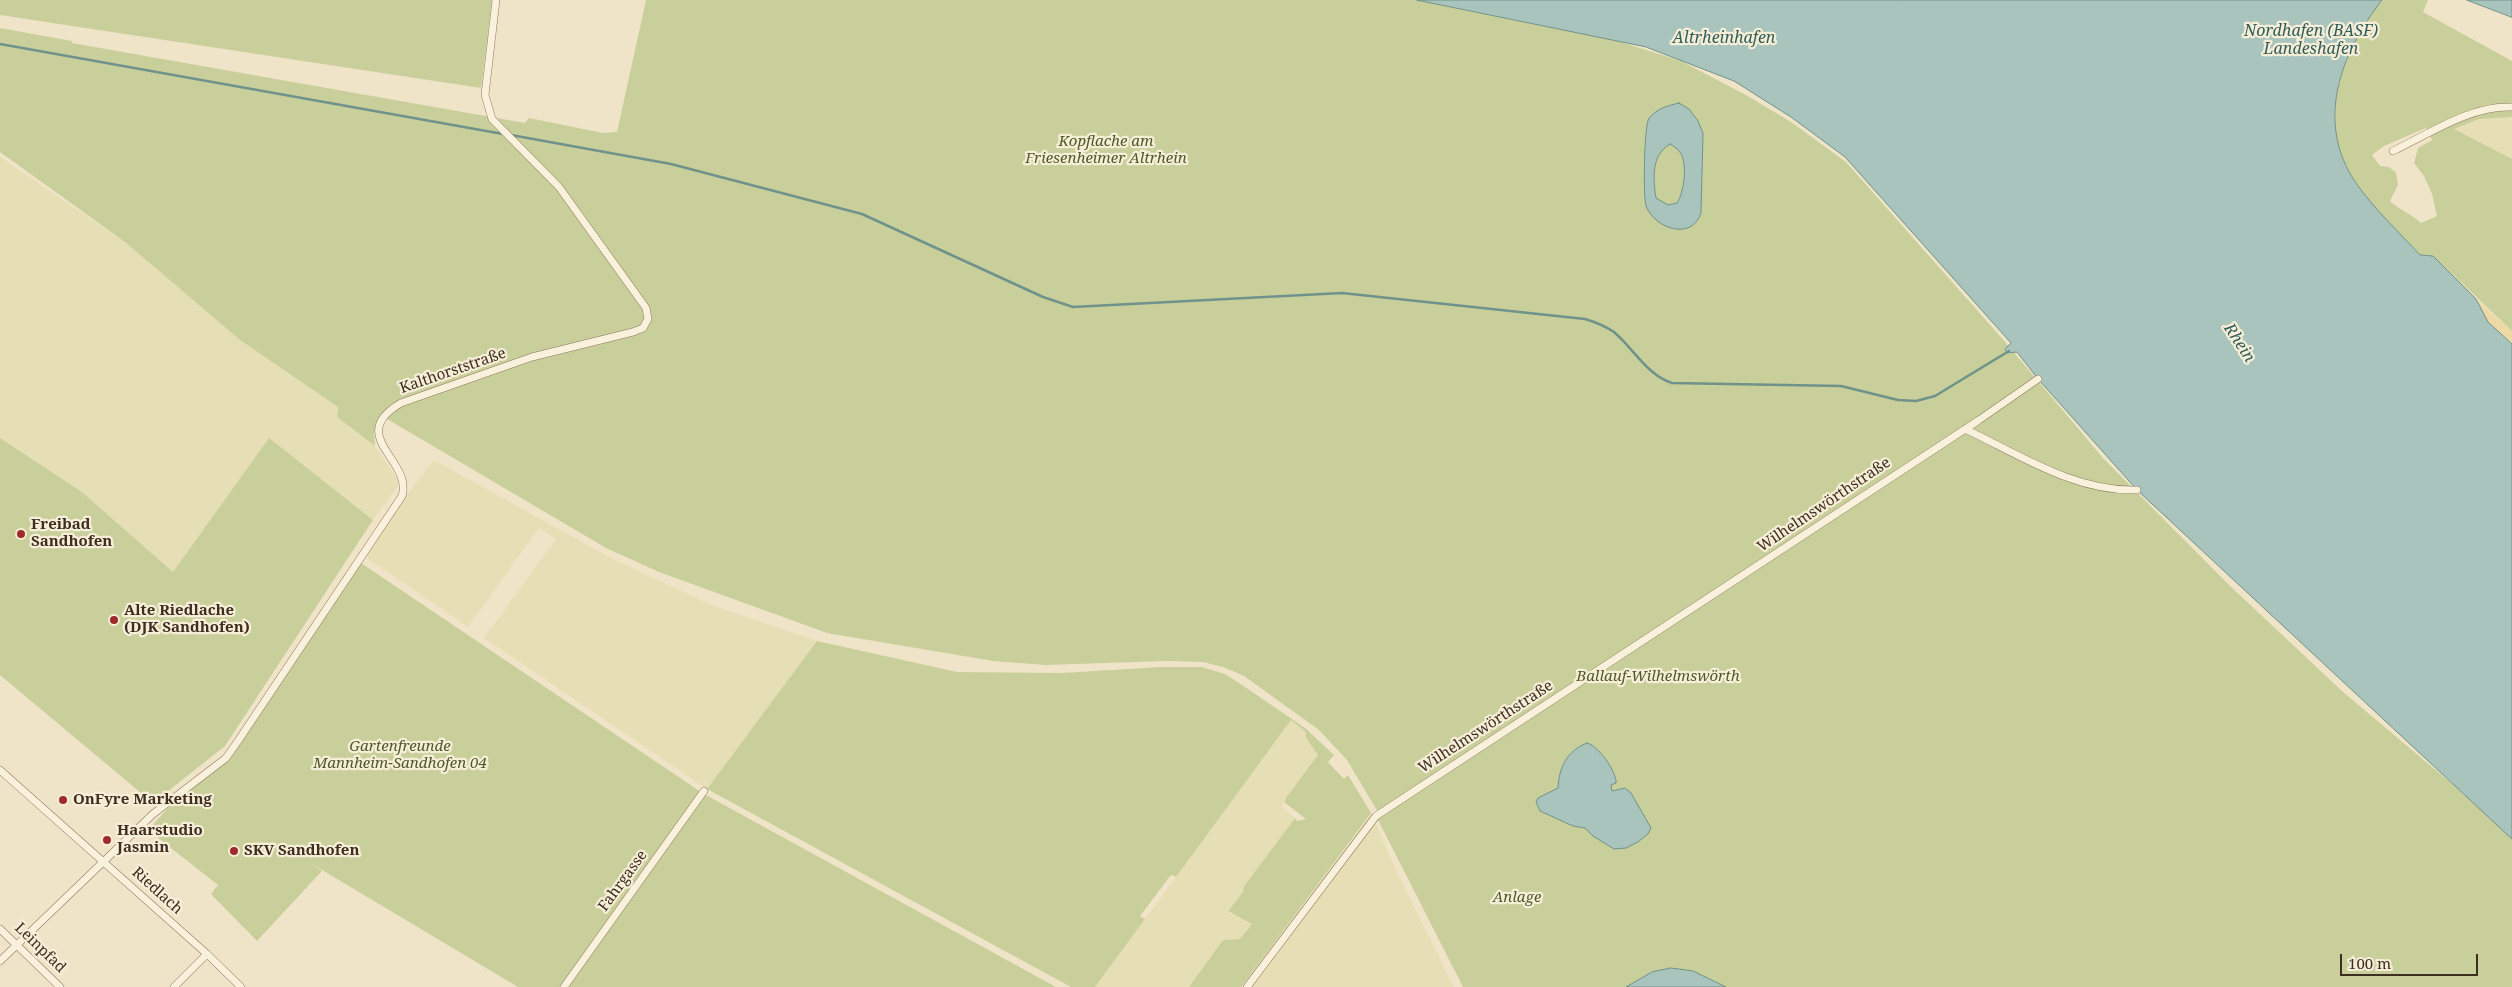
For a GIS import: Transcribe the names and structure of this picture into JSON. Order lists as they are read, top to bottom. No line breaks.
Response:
{"streets":{"street":["Kalthorststraße","Wilhelmswörthstraße","Fahrgasse","Riedlach","Leinpfad"]},"crossings":[["Kalthorststraße","Riedlach"],["Kalthorststraße","Leinpfad"]],"water":["Nordhafen (BASF) Landeshafen","Altrheinhafen","Rhein"],"parks":["Kopflache am Friesenheimer Altrhein","Ballauf-Wilhelmswörth","Gartenfreunde Mannheim-Sandhofen 04","Anlage"],"places":["Freibad Sandhofen","Alte Riedlache (DJK Sandhofen)","OnFyre Marketing","Haarstudio Jasmin","SKV Sandhofen"],"scale_bar":"100 m"}
